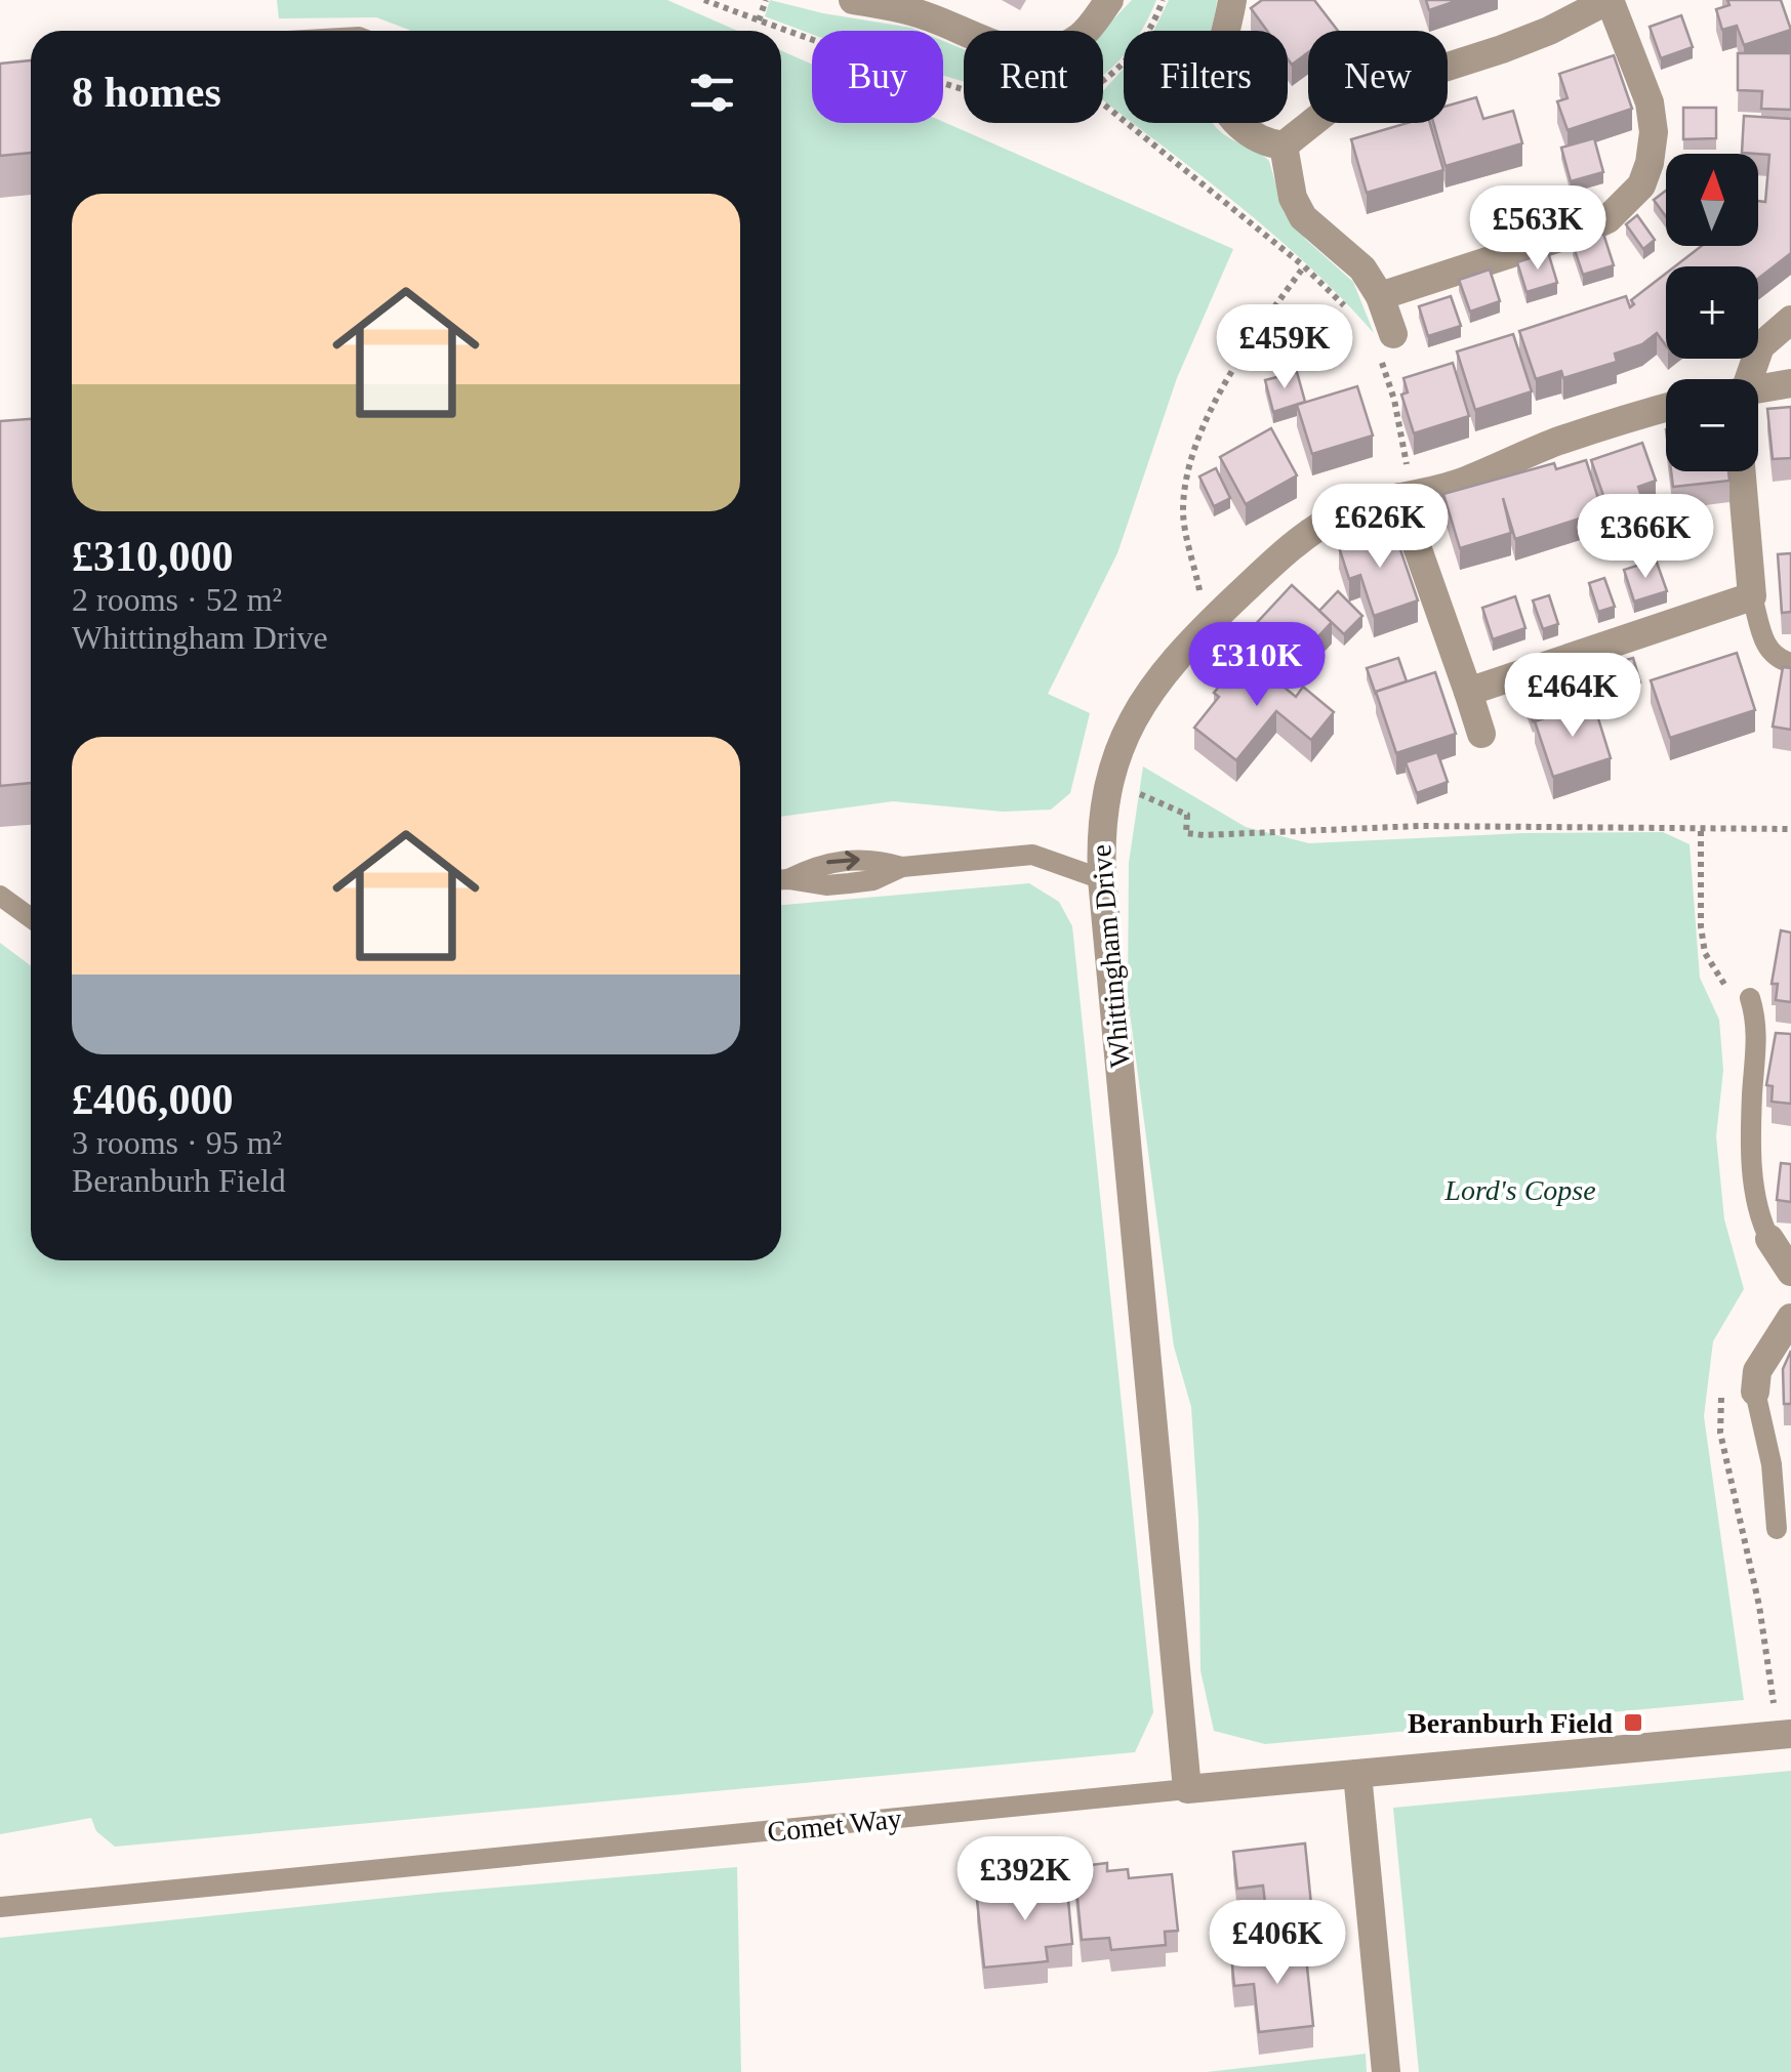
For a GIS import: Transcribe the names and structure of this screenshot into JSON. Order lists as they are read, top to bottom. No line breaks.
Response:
{"streets":{"street":["Whittingham Drive","Comet Way"]},"crossings":[["Whittingham Drive","Comet Way"]],"parks":["Lord's Copse"],"places":{"transit":["Beranburh Field"]},"north":"top","page":{"chip":["Buy","Rent","Filters","New"],"heading":"8 homes","map_buttons":["+","−"],"list":[{"name":"£310,000","note":"2 rooms · 52 m² · Whittingham Drive"},{"name":"£406,000","note":"3 rooms · 95 m² · Beranburh Field"}],"price":["£563K","£459K","£626K","£366K","£310K","£464K","£392K","£406K"]}}
